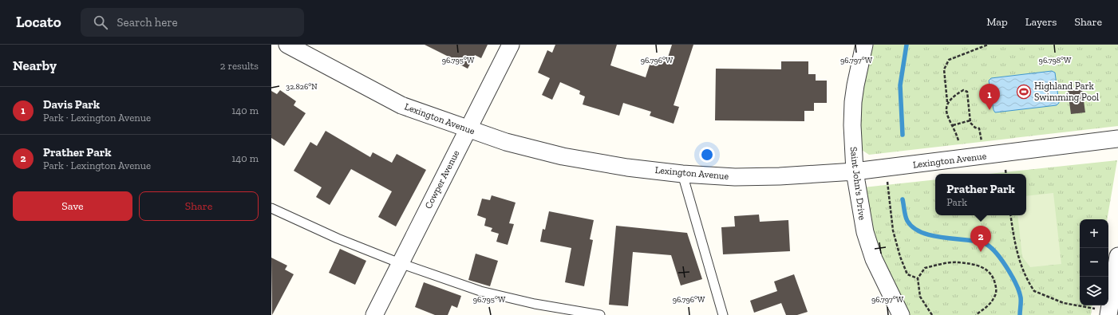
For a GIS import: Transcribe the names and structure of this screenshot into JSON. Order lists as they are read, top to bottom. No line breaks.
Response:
{"streets":{"street":["Lexington Avenue","Cowper Avenue","Saint John's Drive"]},"crossings":[["Lexington Avenue","Cowper Avenue"],["Lexington Avenue","Saint John's Drive"]],"places":{"sports":["Highland Park Swimming Pool"]},"page":{"header":"Locato","search":"Search here","nav":["Map","Layers","Share"],"heading":["Nearby","2 results"],"pins":["1","2"],"list":[{"mark":"1","name":"Davis Park","note":"Park · Lexington Avenue","value":"140 m"},{"mark":"2","name":"Prather Park","note":"Park · Lexington Avenue","value":"140 m"}],"popup":["Prather Park","Park"],"buttons":["Save","Share"],"map_buttons":["+","−"]},"coordinates":["96.795°W","96.796°W","96.797°W","96.798°W","32.826°N"]}
